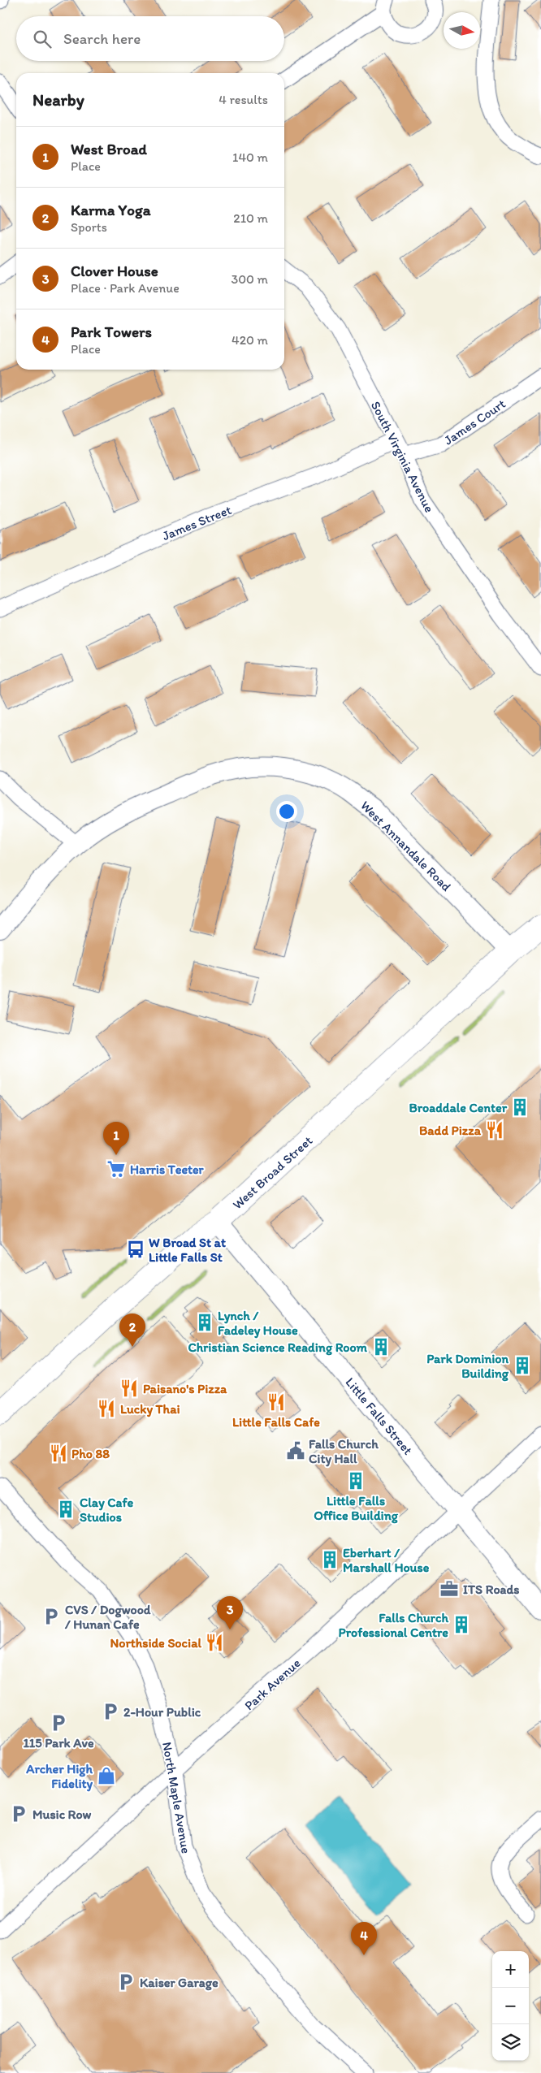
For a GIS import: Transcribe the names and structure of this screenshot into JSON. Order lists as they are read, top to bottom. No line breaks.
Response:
{"streets":{"main road":["West Broad Street"],"street":["James Court","South Virginia Avenue","James Street","West Annandale Road","Little Falls Street","Park Avenue","North Maple Avenue"]},"crossings":[["James Court","South Virginia Avenue"],["South Virginia Avenue","James Street"],["West Annandale Road","West Broad Street"],["West Broad Street","Little Falls Street"],["Little Falls Street","Park Avenue"],["Park Avenue","North Maple Avenue"]],"places":{"building":["Broaddale Center","Lynch / Fadeley House","Christian Science Reading Room","Park Dominion Building","Little Falls Office Building","Clay Cafe Studios","Eberhart / Marshall House","Falls Church Professional Centre"],"restaurant":["Badd Pizza","Paisano's Pizza","Little Falls Cafe","Lucky Thai","Pho 88","Northside Social"],"supermarket":["Harris Teeter"],"bus stop":["W Broad St at Little Falls St"],"public building":["Falls Church City Hall"],"office":["ITS Roads"],"parking":["CVS / Dogwood / Hunan Cafe","2-Hour Public","115 Park Ave","Music Row","Kaiser Garage"],"shop":["Archer High Fidelity"]},"north":"right","page":{"search":"Search here","heading":["Nearby","4 results"],"list":[{"mark":"1","name":"West Broad","note":"Place","value":"140 m"},{"mark":"2","name":"Karma Yoga","note":"Sports","value":"210 m"},{"mark":"3","name":"Clover House","note":"Place · Park Avenue","value":"300 m"},{"mark":"4","name":"Park Towers","note":"Place","value":"420 m"}],"pins":["1","2","3","4"],"map_buttons":["+","−"]}}
